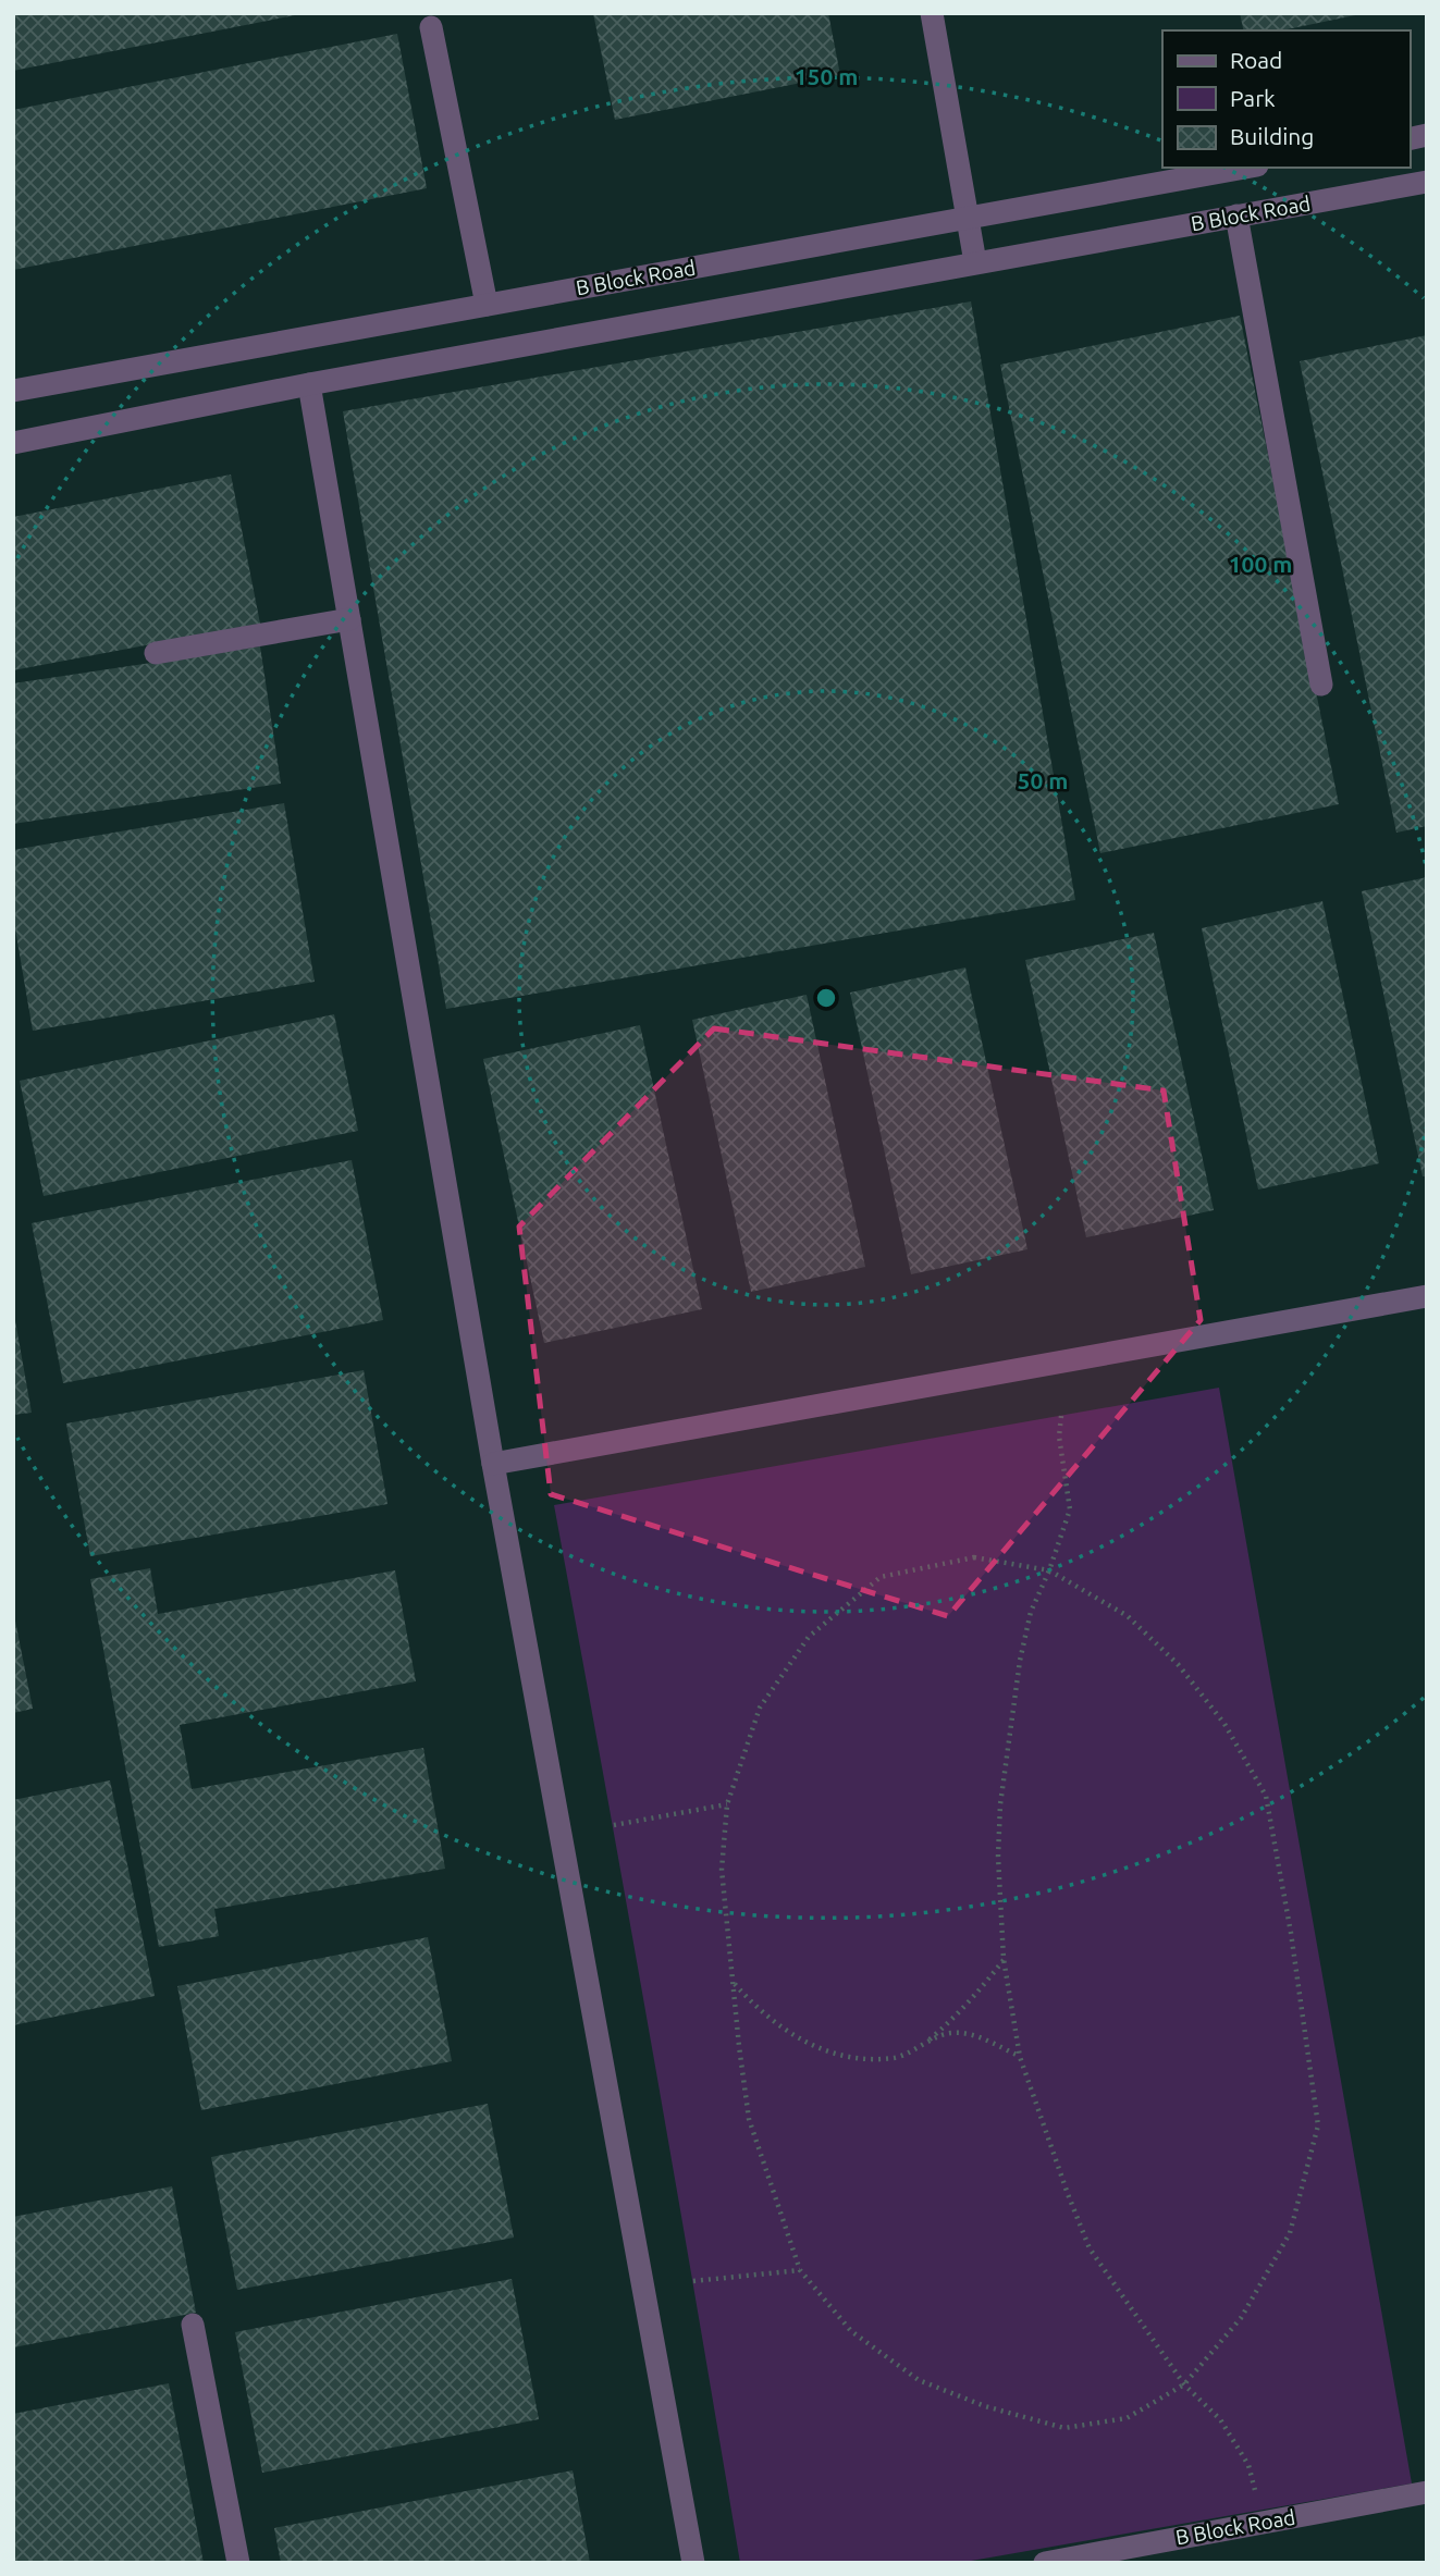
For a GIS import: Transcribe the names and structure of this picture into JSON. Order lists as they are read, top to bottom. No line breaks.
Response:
{"streets":{"street":["B Block Road"]},"legend":["Road","Park","Building"],"rings":["150 m","100 m","50 m"]}
